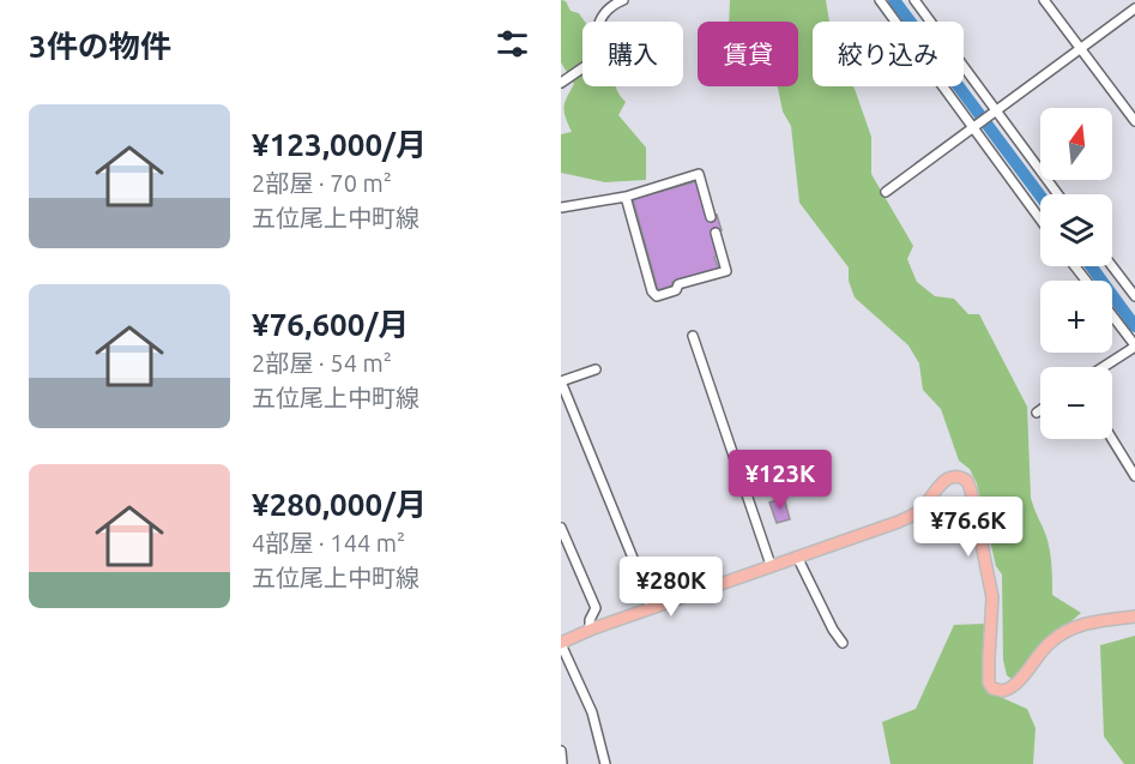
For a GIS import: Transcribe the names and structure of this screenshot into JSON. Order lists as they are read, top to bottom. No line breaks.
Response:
{"north":"top","page":{"heading":"3件の物件","chip":["購入","賃貸","絞り込み"],"list":[{"name":"¥123,000/月","note":"2部屋 · 70 m² · 五位尾上中町線"},{"name":"¥76,600/月","note":"2部屋 · 54 m² · 五位尾上中町線"},{"name":"¥280,000/月","note":"4部屋 · 144 m² · 五位尾上中町線"}],"map_buttons":["+","−"],"price":["¥123K","¥76.6K","¥280K"]}}
